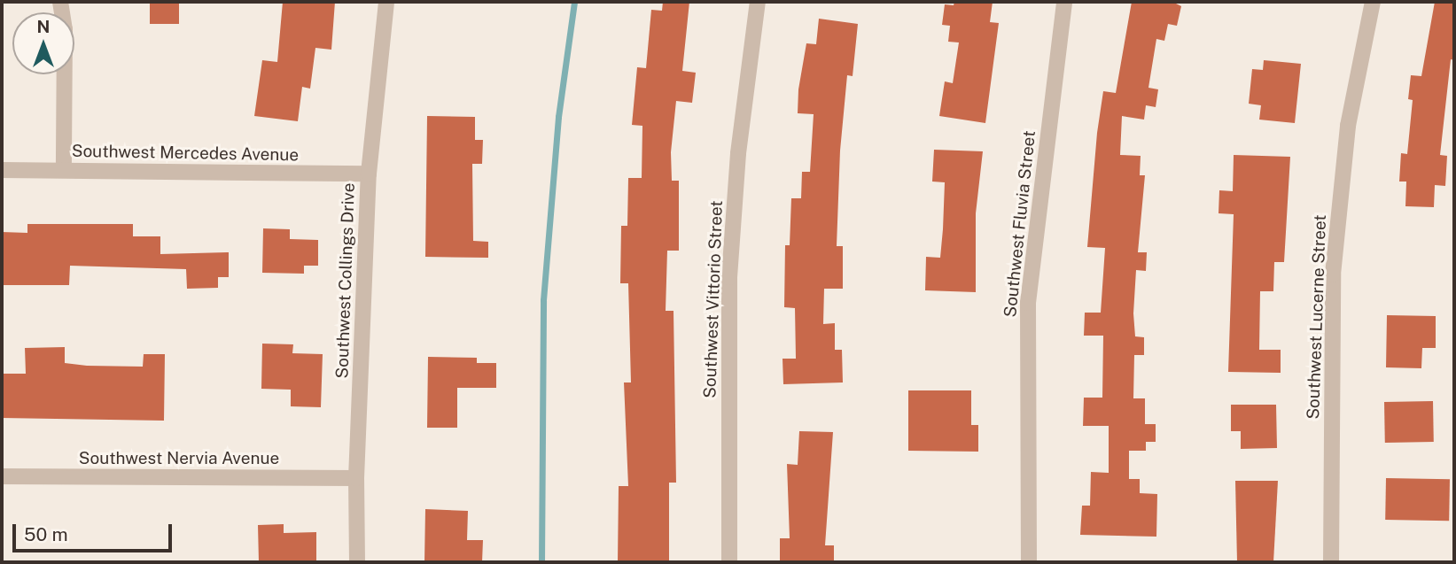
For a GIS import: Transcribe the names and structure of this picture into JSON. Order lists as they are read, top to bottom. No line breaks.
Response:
{"streets":{"street":["Southwest Mercedes Avenue","Southwest Fluvia Street","Southwest Collings Drive","Southwest Vittorio Street","Southwest Lucerne Street","Southwest Nervia Avenue"]},"crossings":[["Southwest Mercedes Avenue","Southwest Collings Drive"],["Southwest Collings Drive","Southwest Nervia Avenue"]],"scale_bar":"50 m","north":"top"}
